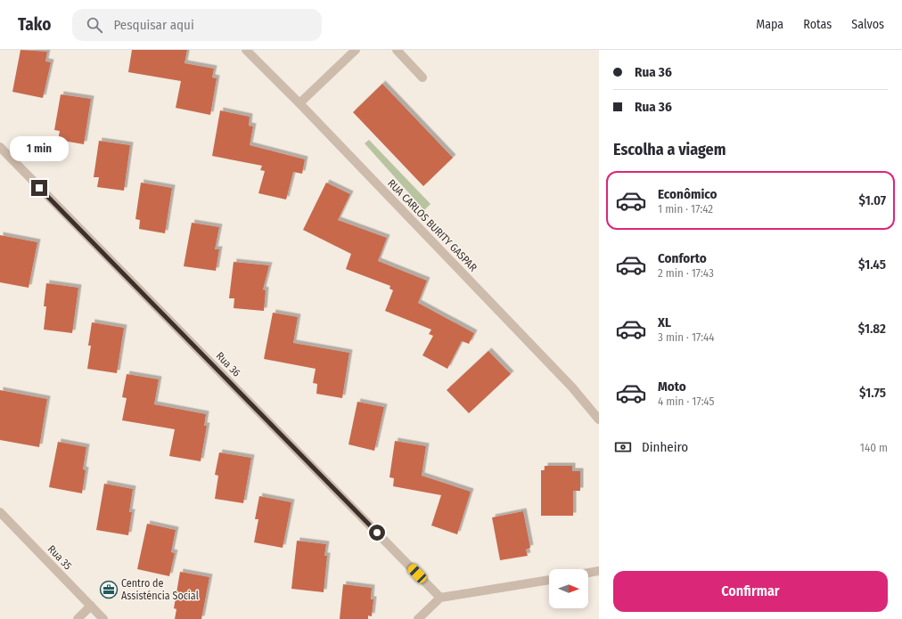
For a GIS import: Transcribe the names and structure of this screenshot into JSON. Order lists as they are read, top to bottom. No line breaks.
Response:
{"streets":{"street":["RUA CARLOS BURITY GASPAR","Rua 36","Rua 35"]},"places":{"office":["Centro de Assisténcia Social"]},"north":"right","page":{"header":"Tako","search":"Pesquisar aqui","nav":["Mapa","Rotas","Salvos"],"banner":["Rua 36","Rua 36"],"heading":"Escolha a viagem","bubble":"1 min","list":[{"name":"Econômico","note":"1 min · 17:42","value":"$1.07"},{"name":"Conforto","note":"2 min · 17:43","value":"$1.45"},{"name":"XL","note":"3 min · 17:44","value":"$1.82"},{"name":"Moto","note":"4 min · 17:45","value":"$1.75"}],"pay":["Dinheiro","140 m"],"buttons":"Confirmar"}}
